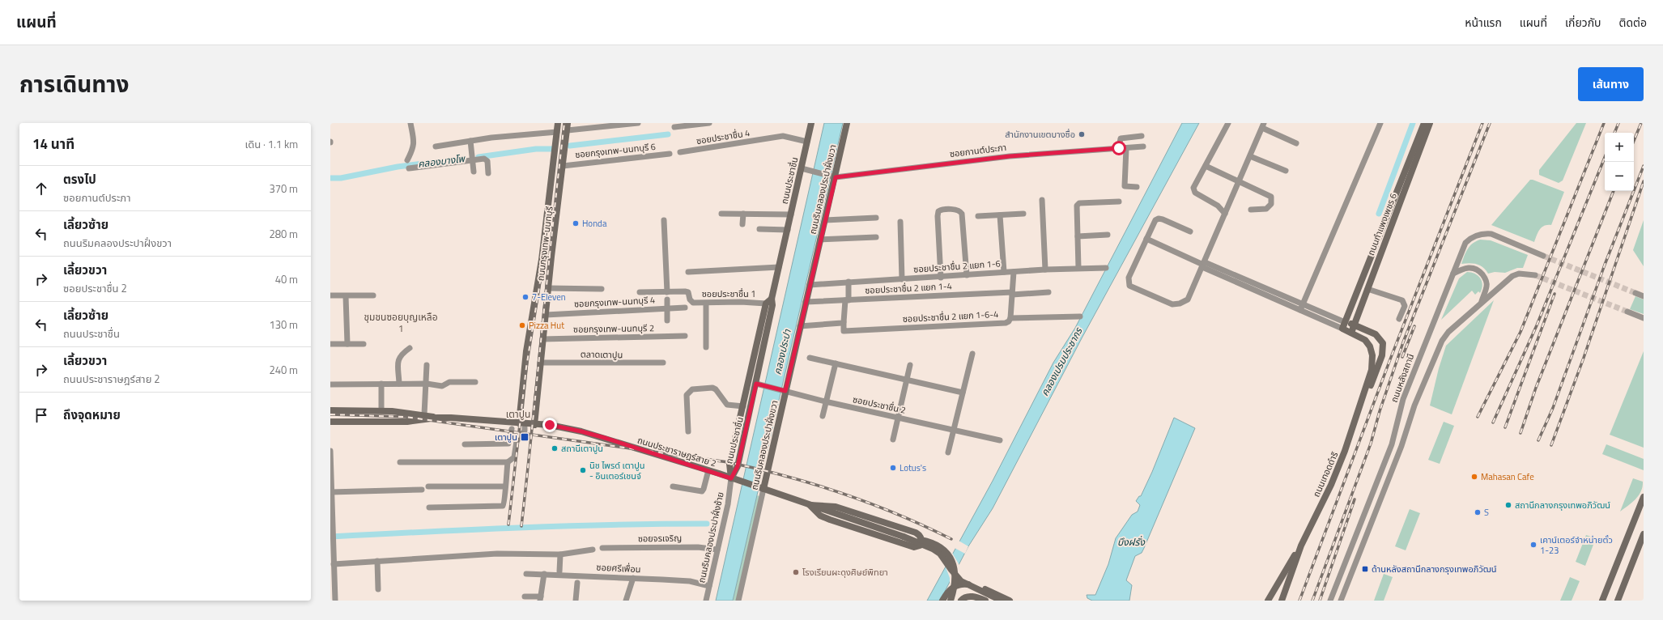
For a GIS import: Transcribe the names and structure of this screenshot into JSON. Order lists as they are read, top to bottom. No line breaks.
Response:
{"streets":{"main road":["ถนนประชาชื่น","ถนนริมคลองประปาฝั่งขวา","ถนนกำแพงเพชร 6","ถนนกรุงเทพ-นนทบุรี","ถนนประชาราษฎร์สาย 2","ถนนเทอดดำริ"],"street":["ซอยประชาชื่น 4","ซอยกรุงเทพ-นนทบุรี 6","ซอยกานต์ประภา","ซอยประชาชื่น 2 แยก 1-6","ซอยประชาชื่น 2 แยก 1-4","ซอยประชาชื่น 1","ซอยกรุงเทพ-นนทบุรี 4","ซอยประชาชื่น 2 แยก 1-6-4","ซอยกรุงเทพ-นนทบุรี 2","ตลาดเตาปูน","ถนนหลังสถานี","ซอยประชาชื่น 2","ถนนริมคลองประปาฝั่งซ้าย","ซอยจรเจริญ","ซอยศรีเพื่อน"]},"crossings":[["ซอยประชาชื่น 4","ถนนประชาชื่น"],["ซอยกรุงเทพ-นนทบุรี 6","ถนนกรุงเทพ-นนทบุรี"],["ซอยกานต์ประภา","ถนนประชาชื่น"],["ซอยกานต์ประภา","ถนนริมคลองประปาฝั่งขวา"],["ถนนประชาชื่น","ซอยประชาชื่น 1"],["ถนนประชาชื่น","ซอยประชาชื่น 2"],["ถนนประชาชื่น","ถนนประชาราษฎร์สาย 2"],["ถนนประชาชื่น","ถนนริมคลองประปาฝั่งซ้าย"],["ถนนริมคลองประปาฝั่งขวา","ซอยประชาชื่น 2 แยก 1-6"],["ถนนริมคลองประปาฝั่งขวา","ซอยประชาชื่น 2 แยก 1-4"],["ถนนริมคลองประปาฝั่งขวา","ซอยประชาชื่น 2"],["ถนนริมคลองประปาฝั่งขวา","ถนนประชาราษฎร์สาย 2"],["ถนนกำแพงเพชร 6","ถนนเทอดดำริ"],["ถนนกรุงเทพ-นนทบุรี","ซอยกรุงเทพ-นนทบุรี 4"],["ถนนกรุงเทพ-นนทบุรี","ซอยกรุงเทพ-นนทบุรี 2"],["ถนนกรุงเทพ-นนทบุรี","ตลาดเตาปูน"],["ถนนกรุงเทพ-นนทบุรี","ถนนประชาราษฎร์สาย 2"],["ซอยประชาชื่น 2 แยก 1-6","ซอยประชาชื่น 2 แยก 1-6-4"],["ซอยประชาชื่น 2 แยก 1-4","ซอยประชาชื่น 2 แยก 1-6-4"],["ถนนประชาราษฎร์สาย 2","ถนนริมคลองประปาฝั่งซ้าย"],["ถนนริมคลองประปาฝั่งซ้าย","ซอยจรเจริญ"],["ถนนริมคลองประปาฝั่งซ้าย","ซอยศรีเพื่อน"]],"districts":["ชุมชนซอยบุญเหลือ 1","เตาปูน"],"water":["คลองบางโพ","คลองประปา","คลองเปรมประชากร","บึงฝรั่ง"],"places":{"other":["สำนักงานเขตบางซื่อ","Honda","7-Eleven","Pizza Hut","สถานีเตาปูน","Lotus's","นิช ไพรด์ เตาปูน - อินเตอร์เชนจ์","Mahasan Cafe","สถานีกลางกรุงเทพอภิวัฒน์","S","เคาน์เตอร์จำหน่ายตั๋ว 1-23","โรงเรียนผะดุงศิษย์พิทยา"],"transit":["เตาปูน","ด้านหลังสถานีกลางกรุงเทพอภิวัฒน์"]},"page":{"header":"แผนที่","nav":["หน้าแรก","แผนที่","เกี่ยวกับ","ติดต่อ"],"title":"การเดินทาง","buttons":"เส้นทาง","heading":["14 นาที","เดิน · 1.1 km"],"map_buttons":["+","−"],"list":[["ตรงไป","ซอยกานต์ประภา","370 m"],["เลี้ยวซ้าย","ถนนริมคลองประปาฝั่งขวา","280 m"],["เลี้ยวขวา","ซอยประชาชื่น 2","40 m"],["เลี้ยวซ้าย","ถนนประชาชื่น","130 m"],["เลี้ยวขวา","ถนนประชาราษฎร์สาย 2","240 m"],"ถึงจุดหมาย"]}}
